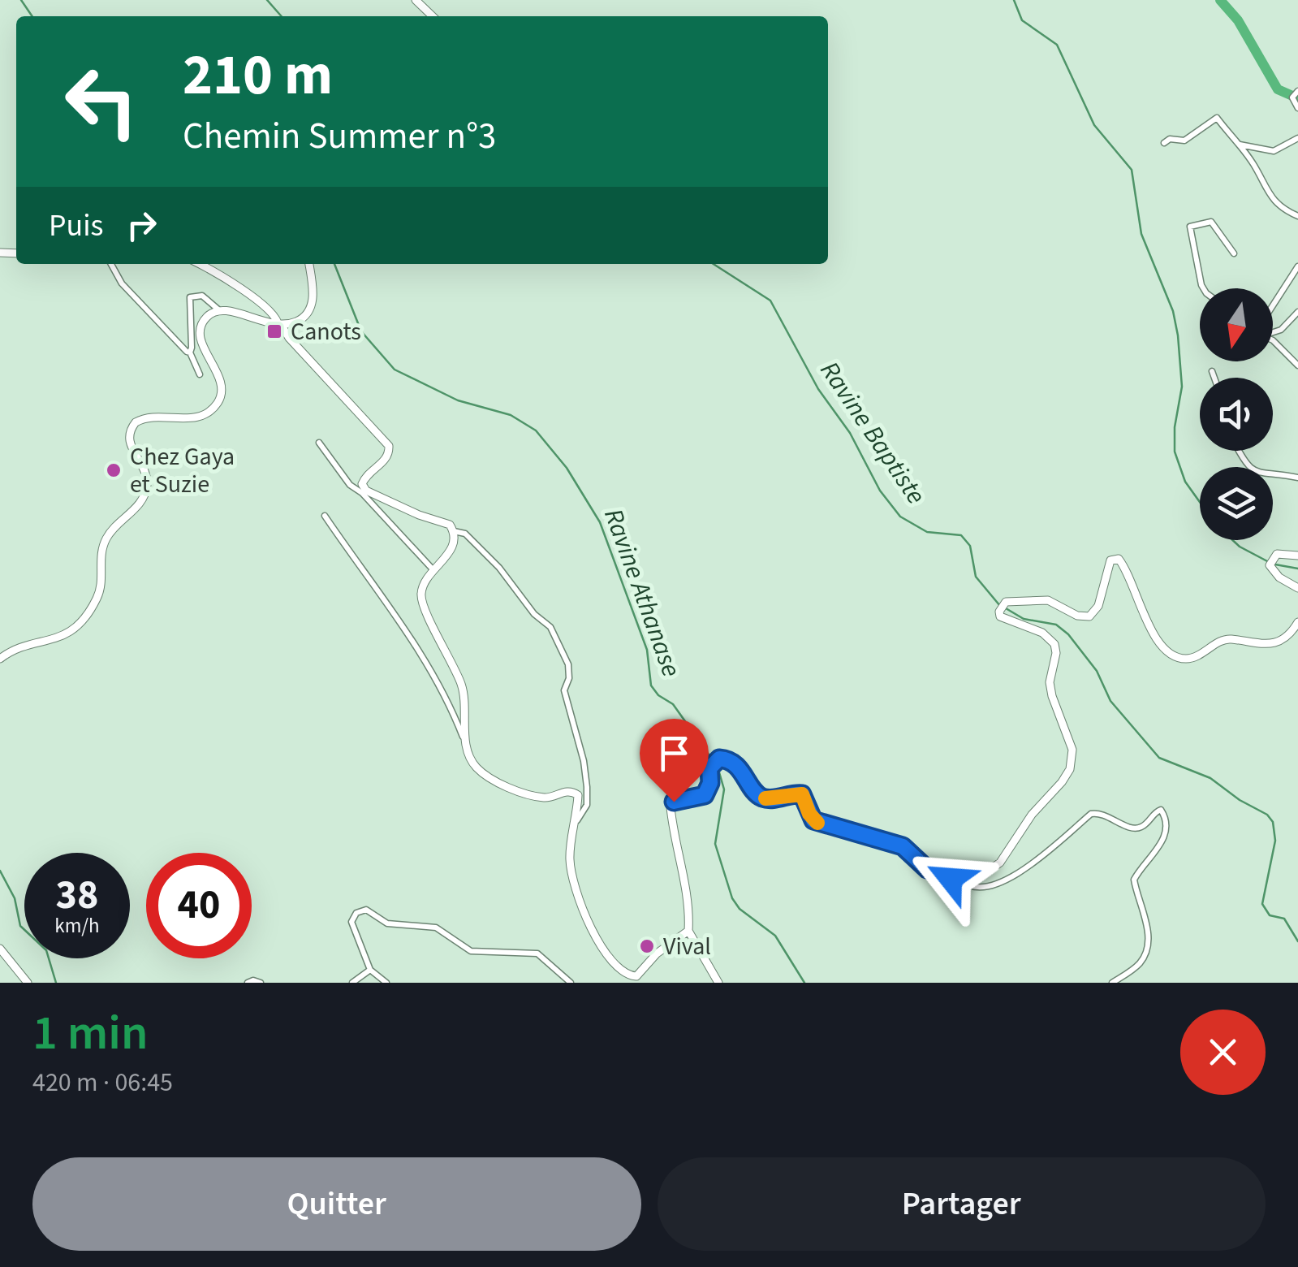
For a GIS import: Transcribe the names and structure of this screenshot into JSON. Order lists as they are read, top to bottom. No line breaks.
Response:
{"water":["Ravine Baptiste","Ravine Athanase"],"places":{"transit":["Canots"],"other":["Chez Gaya et Suzie","Vival"]},"north":"bottom","page":{"turn":["210 m","Chemin Summer n°3"],"then":"Puis","speed":"38 km/h","limit":"40","heading":["1 min","420 m · 06:45"],"buttons":["Quitter","Partager"]}}
